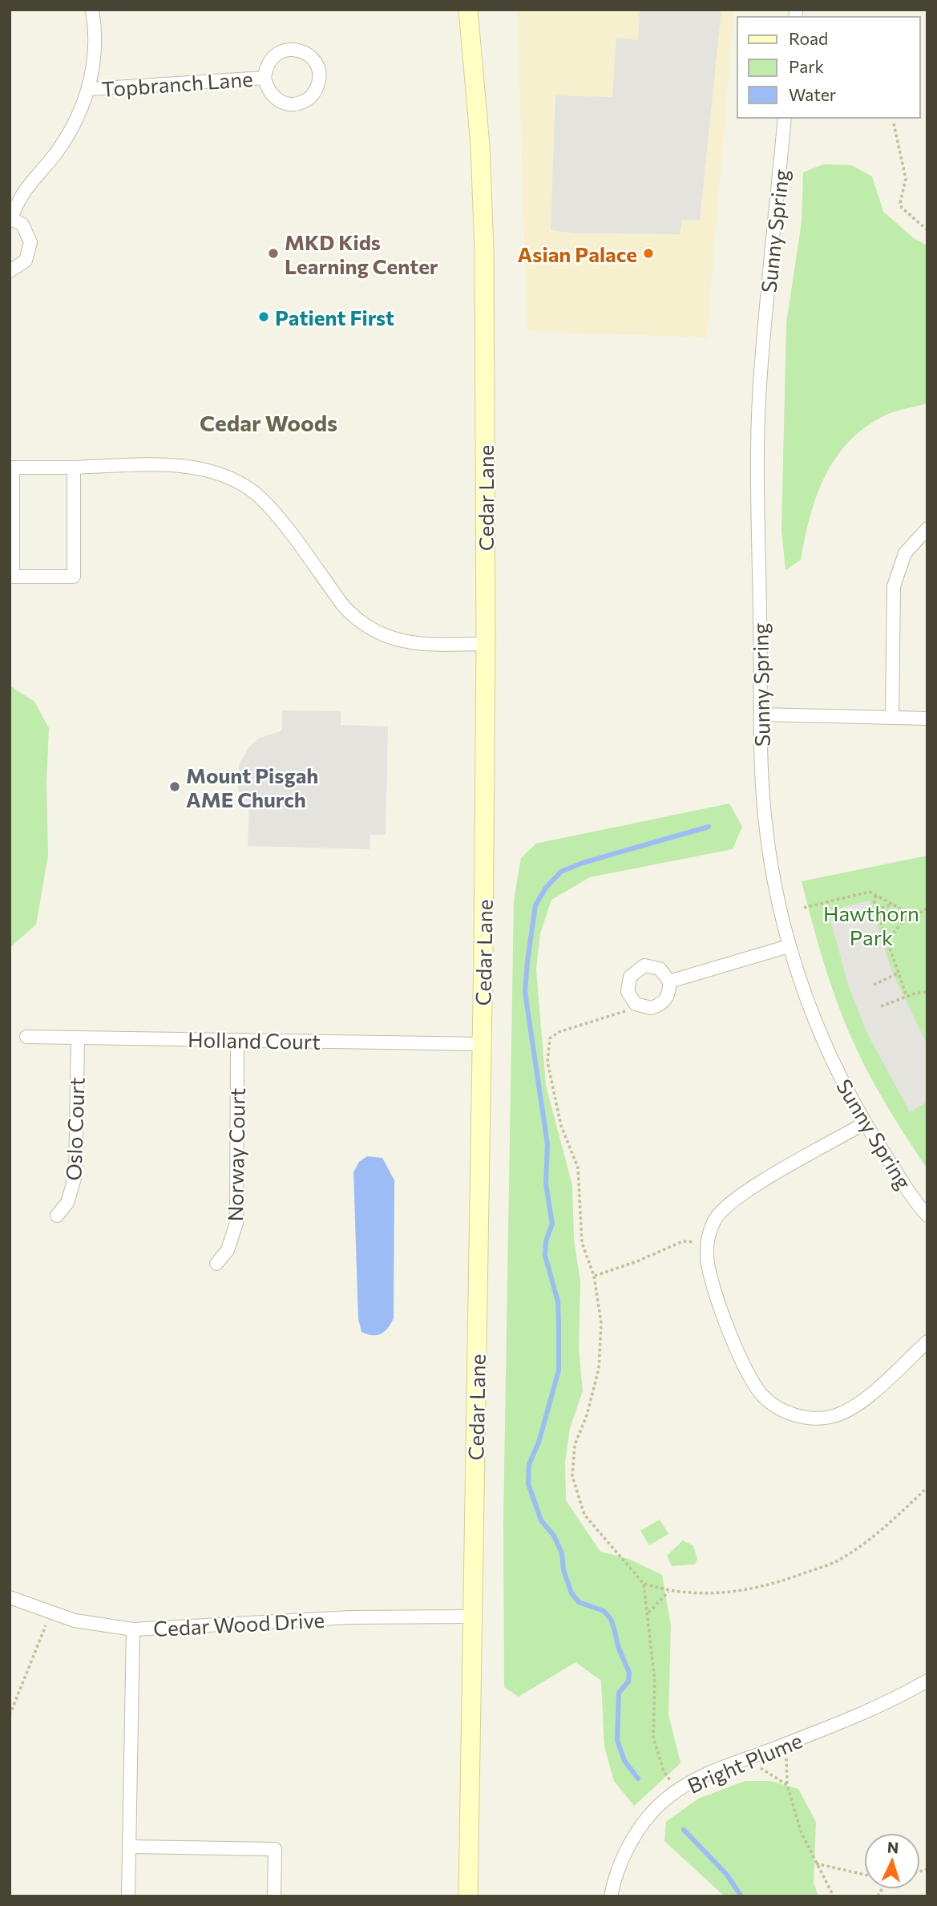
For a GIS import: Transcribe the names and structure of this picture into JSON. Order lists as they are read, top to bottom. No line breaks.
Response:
{"streets":{"main road":["Cedar Lane"],"street":["Topbranch Lane","Sunny Spring","Holland Court","Oslo Court","Norway Court","Cedar Wood Drive","Bright Plume"]},"crossings":[["Cedar Lane","Holland Court"],["Cedar Lane","Cedar Wood Drive"],["Holland Court","Oslo Court"],["Holland Court","Norway Court"]],"districts":["Cedar Woods"],"parks":["Hawthorn Park"],"places":["MKD Kids Learning Center","Asian Palace","Patient First","Mount Pisgah AME Church"],"legend":["Road","Park","Water"],"north":"top"}
